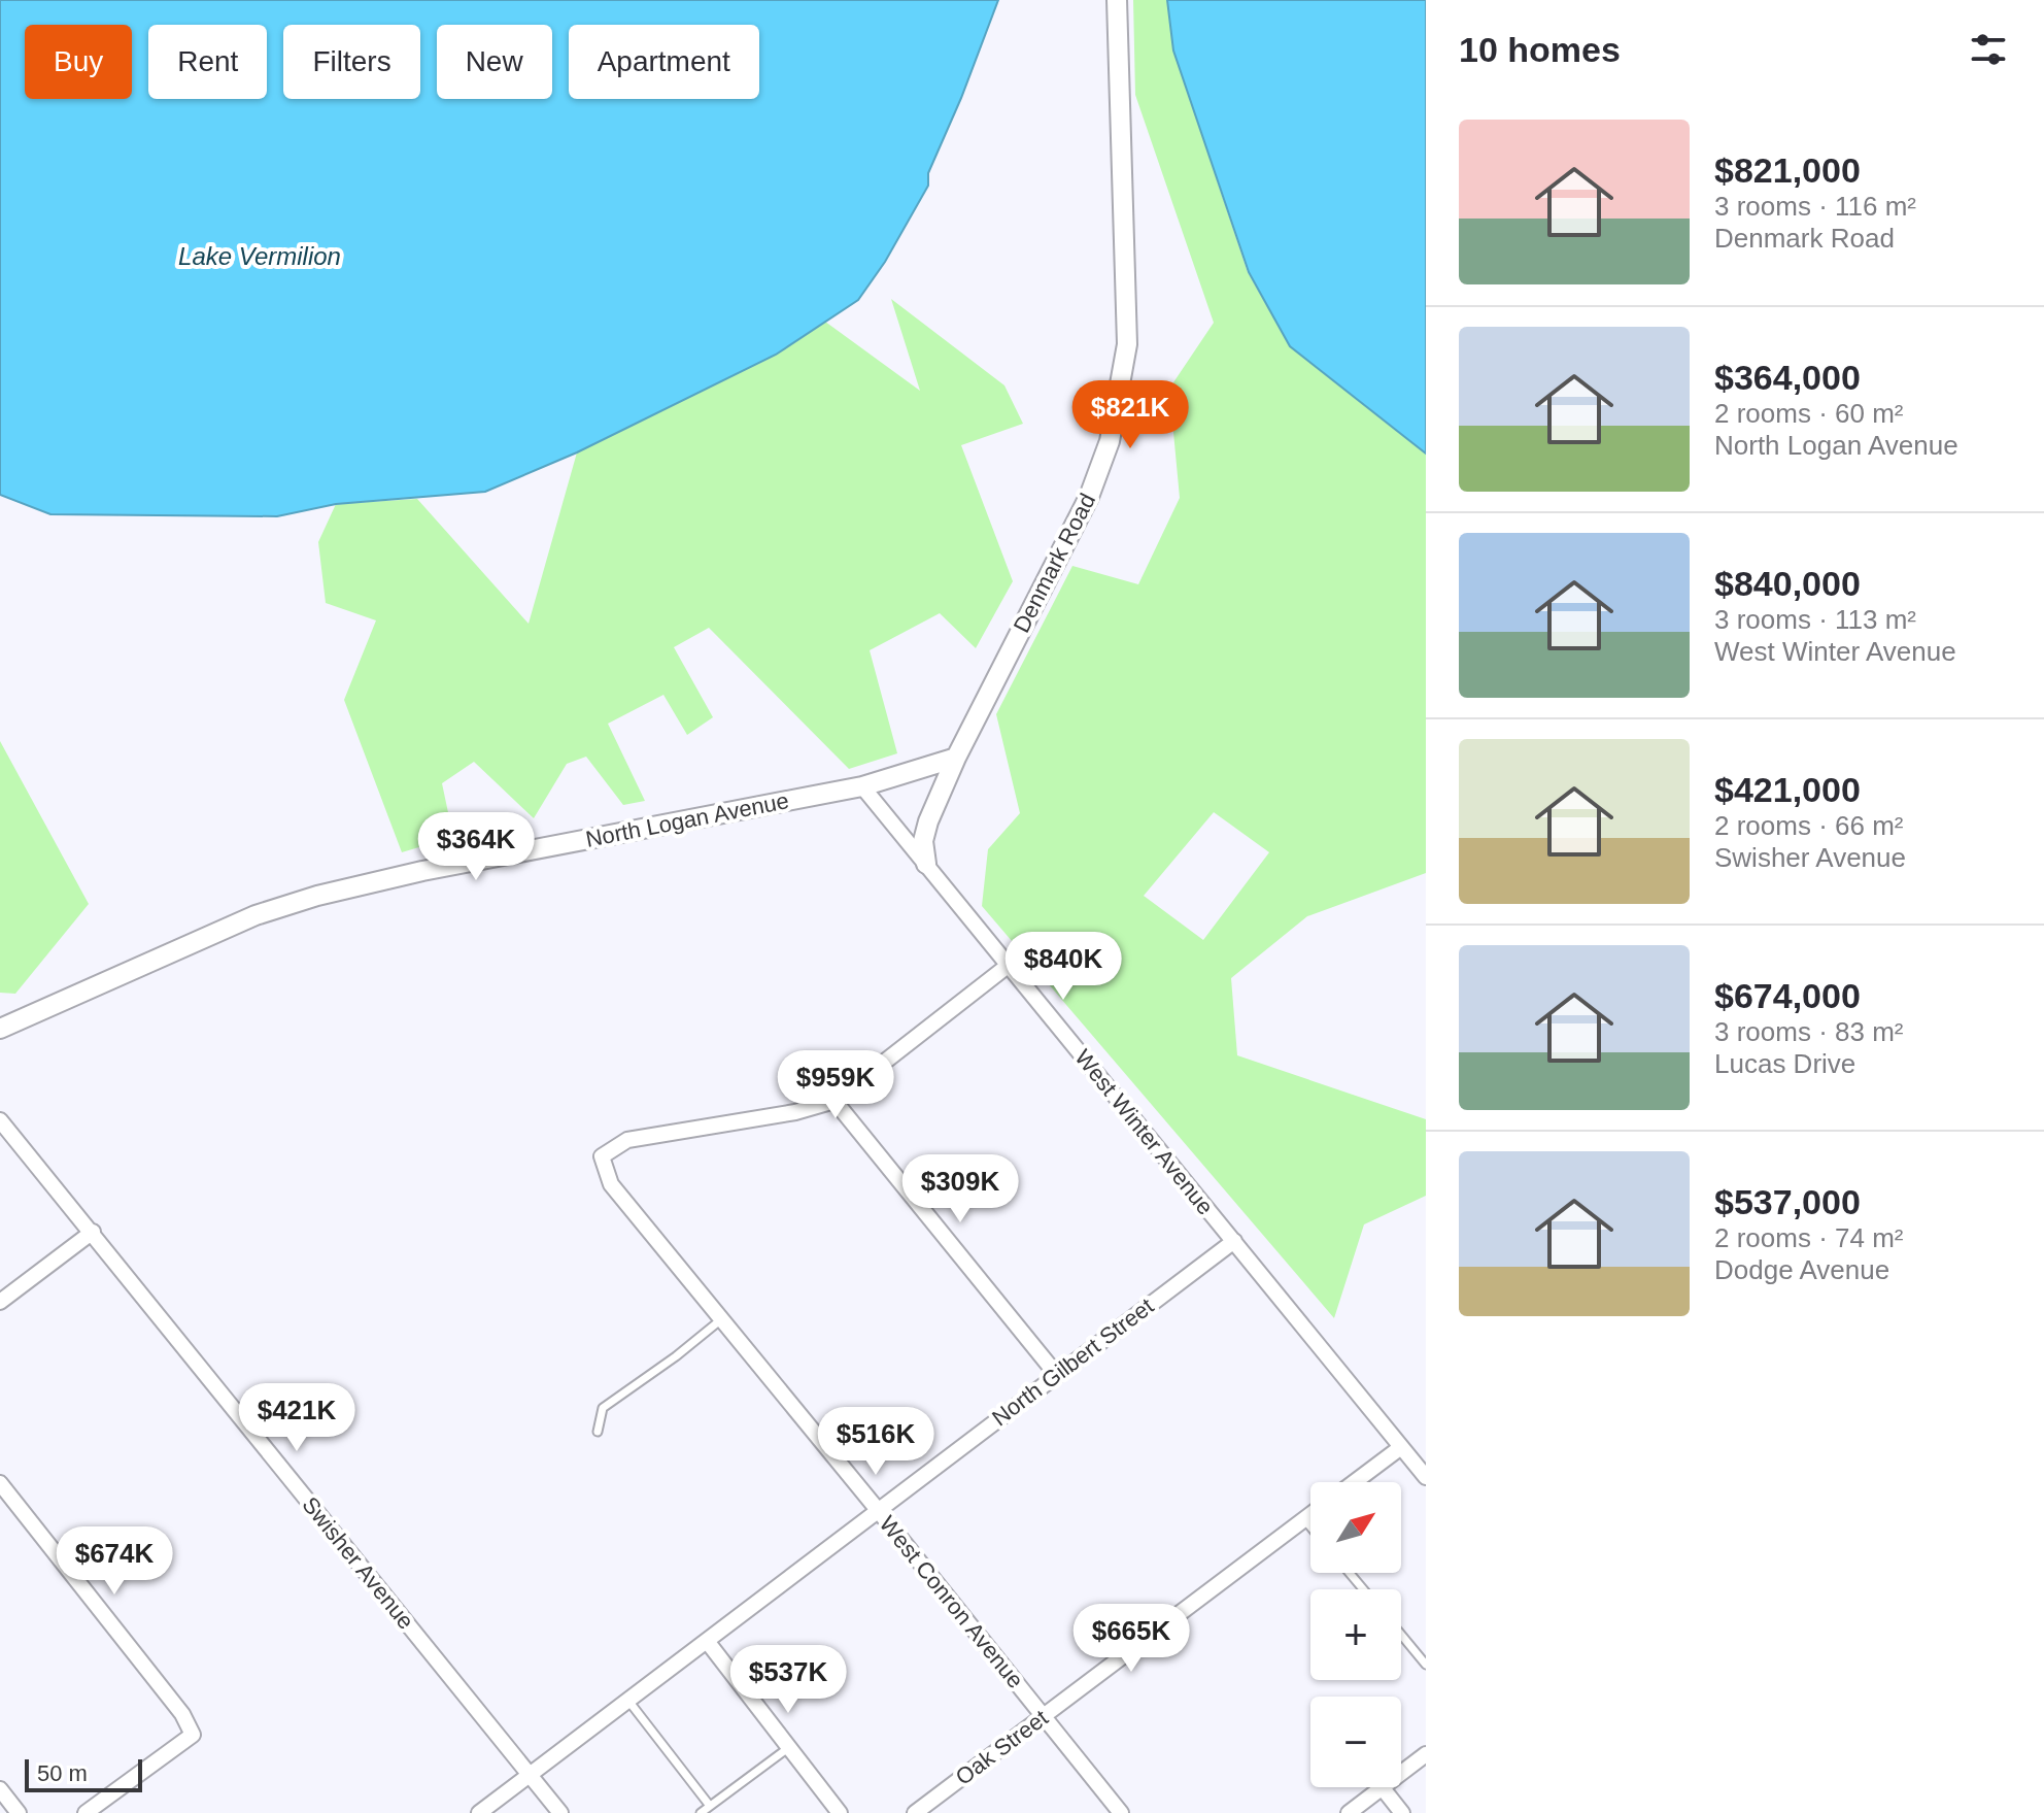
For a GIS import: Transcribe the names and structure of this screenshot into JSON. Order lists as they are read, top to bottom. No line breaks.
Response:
{"streets":{"street":["Denmark Road","North Logan Avenue","West Winter Avenue","North Gilbert Street","Swisher Avenue","West Conron Avenue","Oak Street"]},"crossings":[["Denmark Road","North Logan Avenue"],["Denmark Road","West Winter Avenue"],["North Logan Avenue","West Winter Avenue"],["West Winter Avenue","North Gilbert Street"],["North Gilbert Street","Swisher Avenue"],["North Gilbert Street","West Conron Avenue"],["West Conron Avenue","Oak Street"]],"water":["Lake Vermilion"],"scale_bar":"50 m","north":"top right","page":{"heading":"10 homes","chip":["Buy","Rent","Filters","New","Apartment"],"list":[{"name":"$821,000","note":"3 rooms · 116 m² · Denmark Road"},{"name":"$364,000","note":"2 rooms · 60 m² · North Logan Avenue"},{"name":"$840,000","note":"3 rooms · 113 m² · West Winter Avenue"},{"name":"$421,000","note":"2 rooms · 66 m² · Swisher Avenue"},{"name":"$674,000","note":"3 rooms · 83 m² · Lucas Drive"},{"name":"$537,000","note":"2 rooms · 74 m² · Dodge Avenue"}],"price":["$821K","$364K","$840K","$959K","$309K","$421K","$516K","$674K","$665K","$537K"],"map_buttons":["+","−"],"scale":"50 m"}}
